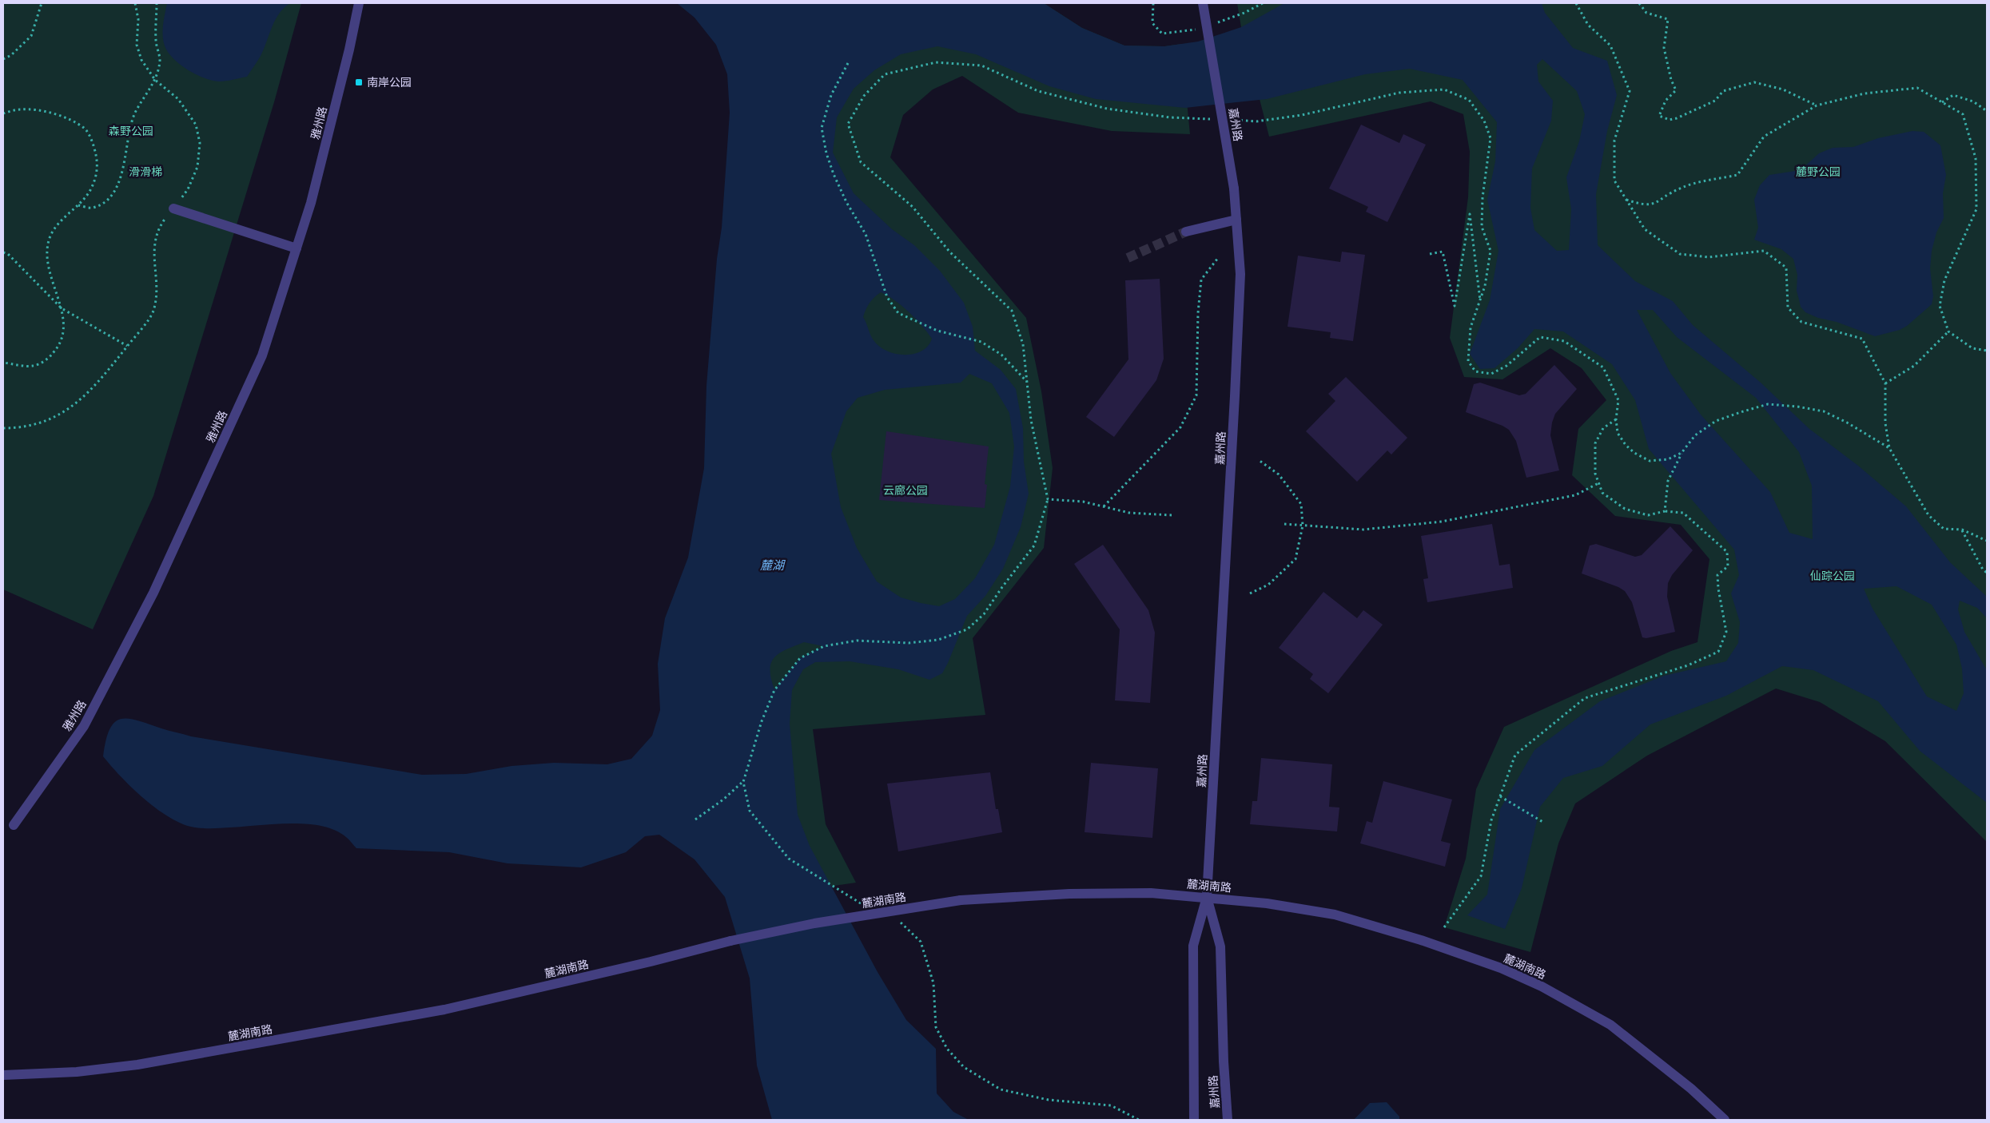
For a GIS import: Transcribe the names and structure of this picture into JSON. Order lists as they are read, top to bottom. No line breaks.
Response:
{"streets":{"street":["雅州路","嘉州路","麓湖南路"]},"crossings":[["嘉州路","麓湖南路"]],"water":["麓湖"],"parks":["森野公园","滑滑梯","麓野公园","云廊公园","仙踪公园"],"places":{"transit":["南岸公园"]}}
